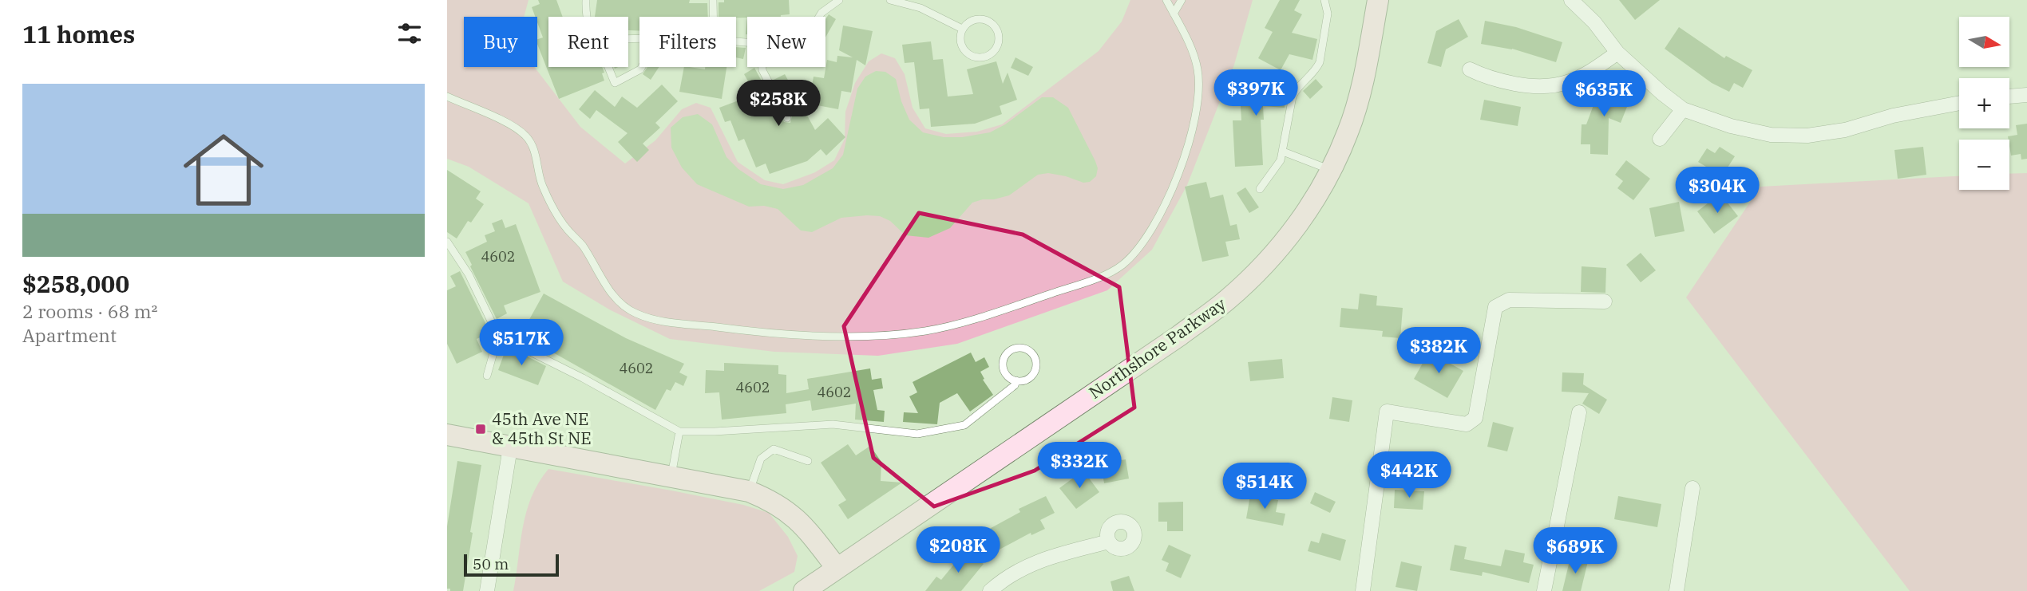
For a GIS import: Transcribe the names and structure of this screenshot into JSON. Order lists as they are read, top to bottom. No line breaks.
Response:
{"streets":{"street":["Northshore Parkway"]},"places":{"transit":["45th Ave NE & 45th St NE"]},"house_numbers":["4602","4602","4602","4602"],"scale_bar":"50 m","north":"right","page":{"heading":"11 homes","map_buttons":["+","−"],"chip":["Buy","Rent","Filters","New"],"list":[{"name":"$258,000","note":"2 rooms · 68 m² · Apartment"}],"price":["$397K","$635K","$258K","$304K","$517K","$382K","$332K","$442K","$514K","$208K","$689K"],"scale":"50 m"}}
